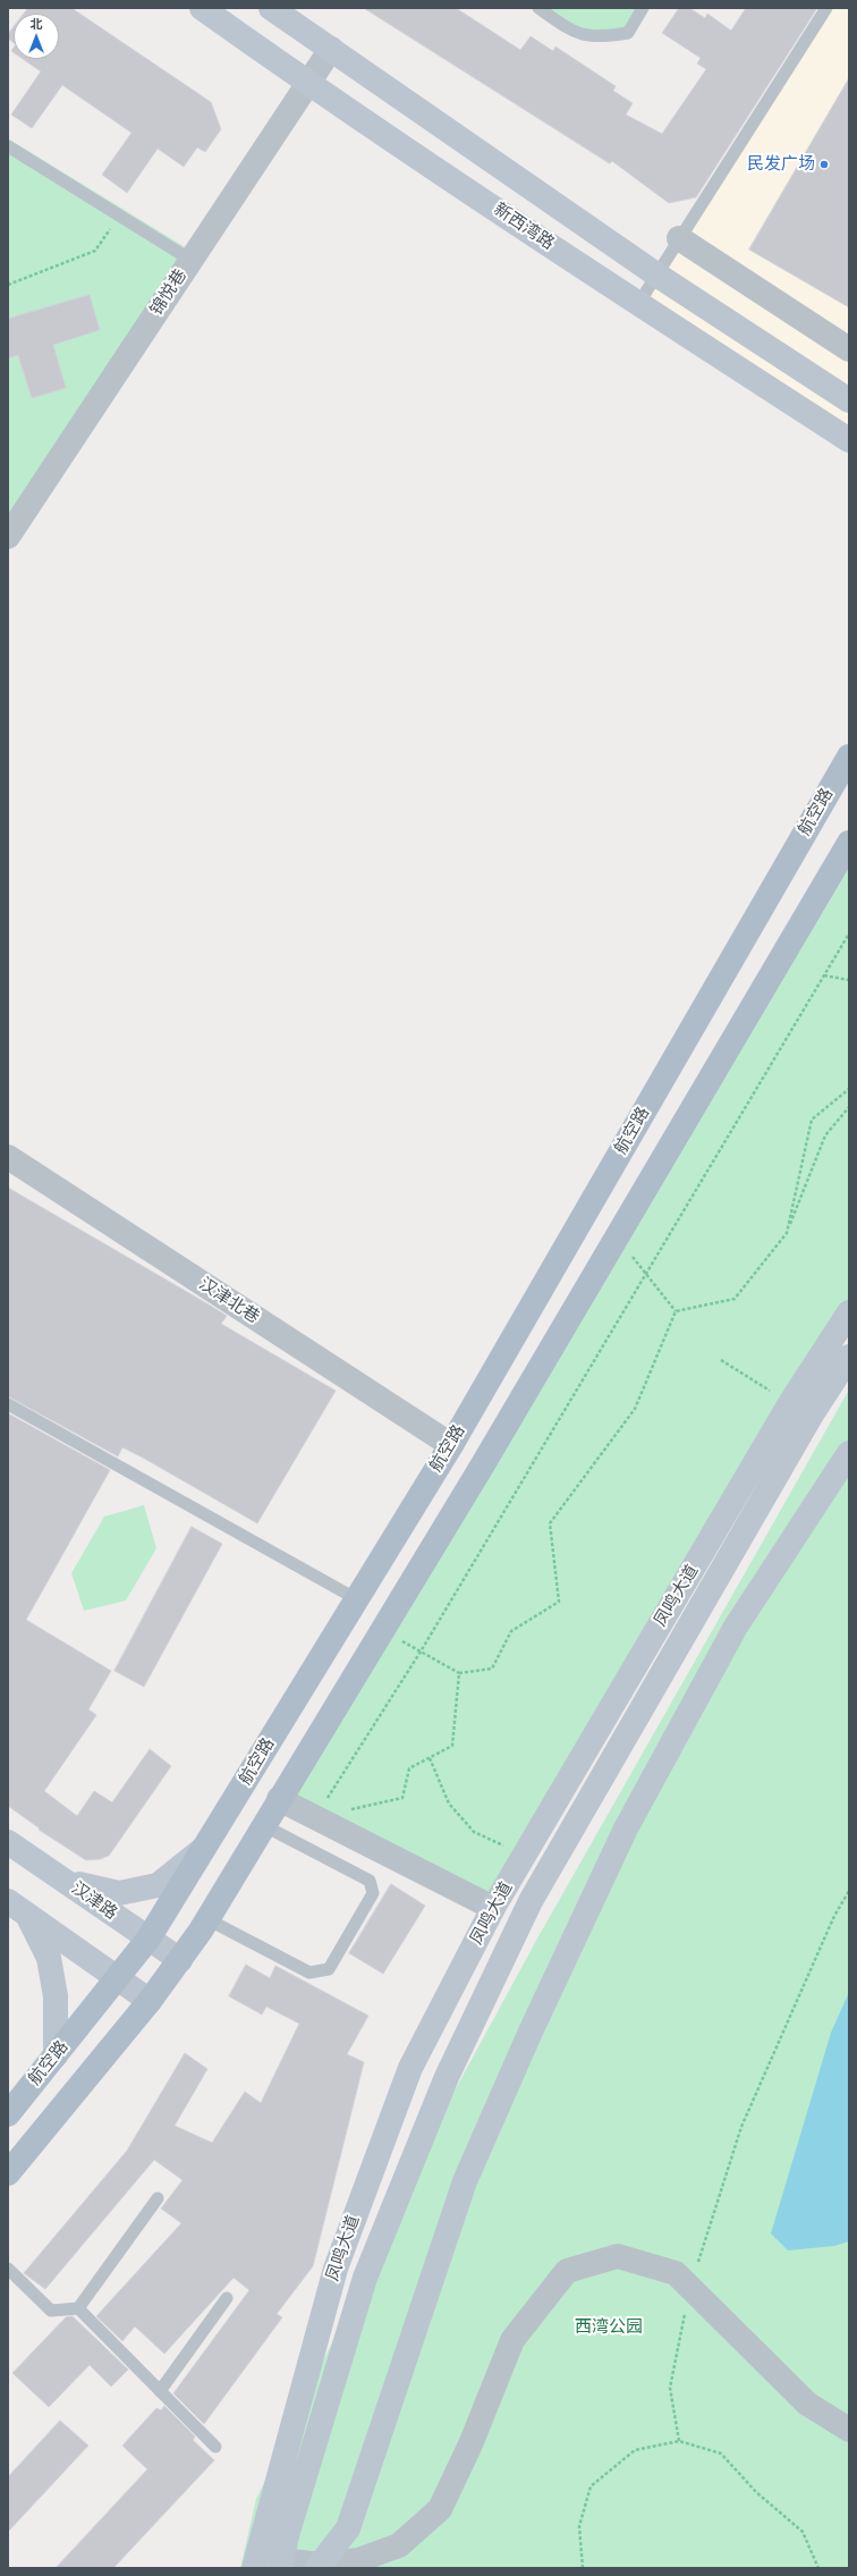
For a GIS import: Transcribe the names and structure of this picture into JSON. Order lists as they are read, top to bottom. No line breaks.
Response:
{"streets":{"main road":["航空路"],"street":["新西湾路","锦悦巷","汉津北巷","凤鸣大道","汉津路"]},"crossings":[["新西湾路","锦悦巷"],["航空路","汉津北巷"],["航空路","汉津路"]],"parks":["西湾公园"],"places":["民发广场"],"north":"top"}
